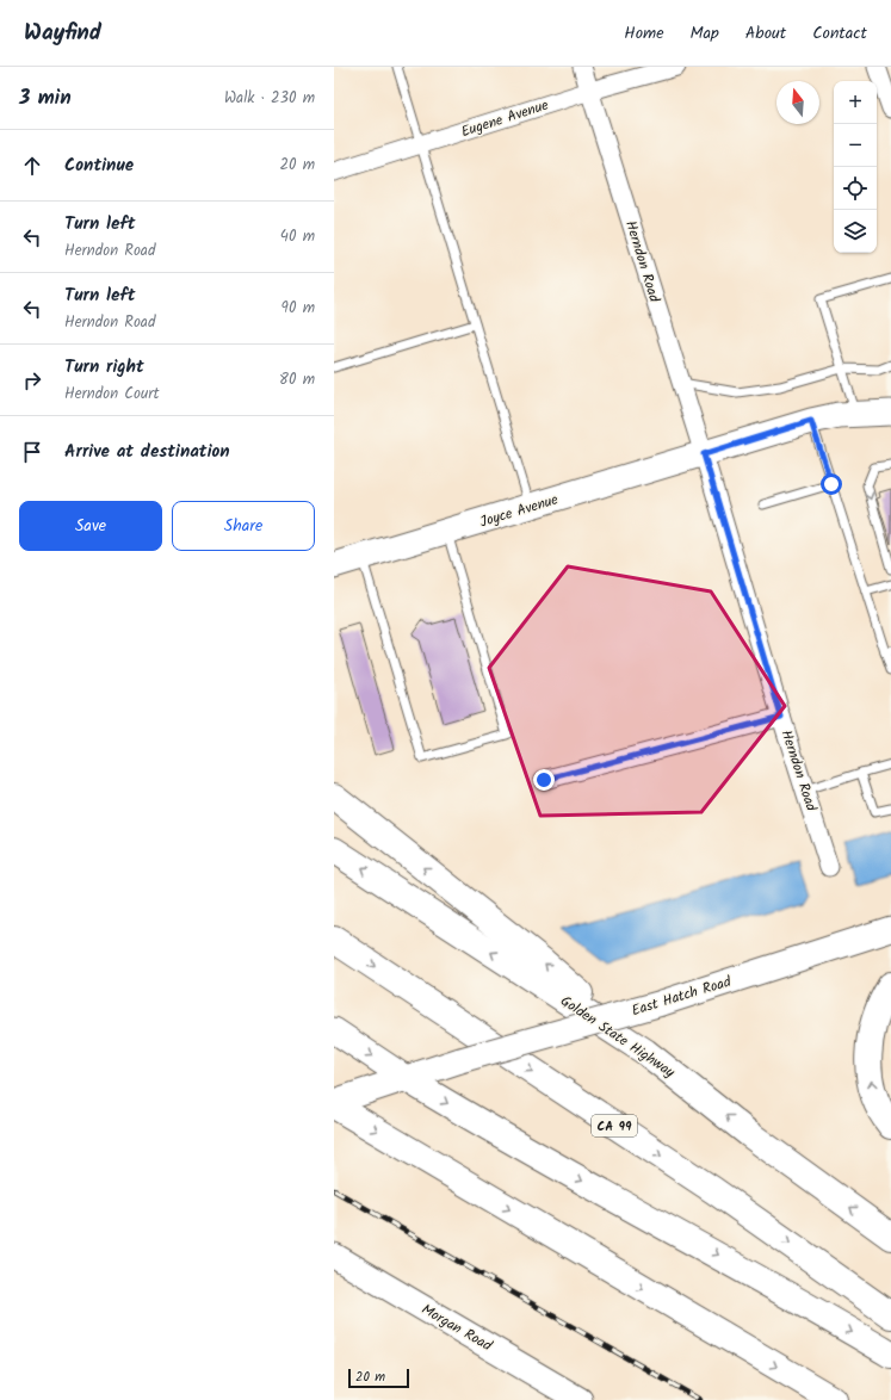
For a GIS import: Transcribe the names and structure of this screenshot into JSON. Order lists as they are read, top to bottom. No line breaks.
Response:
{"streets":{"highway":["Golden State Highway","CA 99"],"main road":["Joyce Avenue","East Hatch Road","Morgan Road"],"street":["Eugene Avenue","Herndon Road"]},"crossings":[["Eugene Avenue","Herndon Road"],["Herndon Road","Joyce Avenue"]],"scale_bar":"20 m","north":"top","page":{"header":"Wayfind","nav":["Home","Map","About","Contact"],"heading":["3 min","Walk · 230 m"],"map_buttons":["+","−"],"list":[["Continue","20 m"],["Turn left","Herndon Road","40 m"],["Turn left","Herndon Road","90 m"],["Turn right","Herndon Court","80 m"],"Arrive at destination"],"buttons":["Save","Share"],"scale":"20 m"}}
